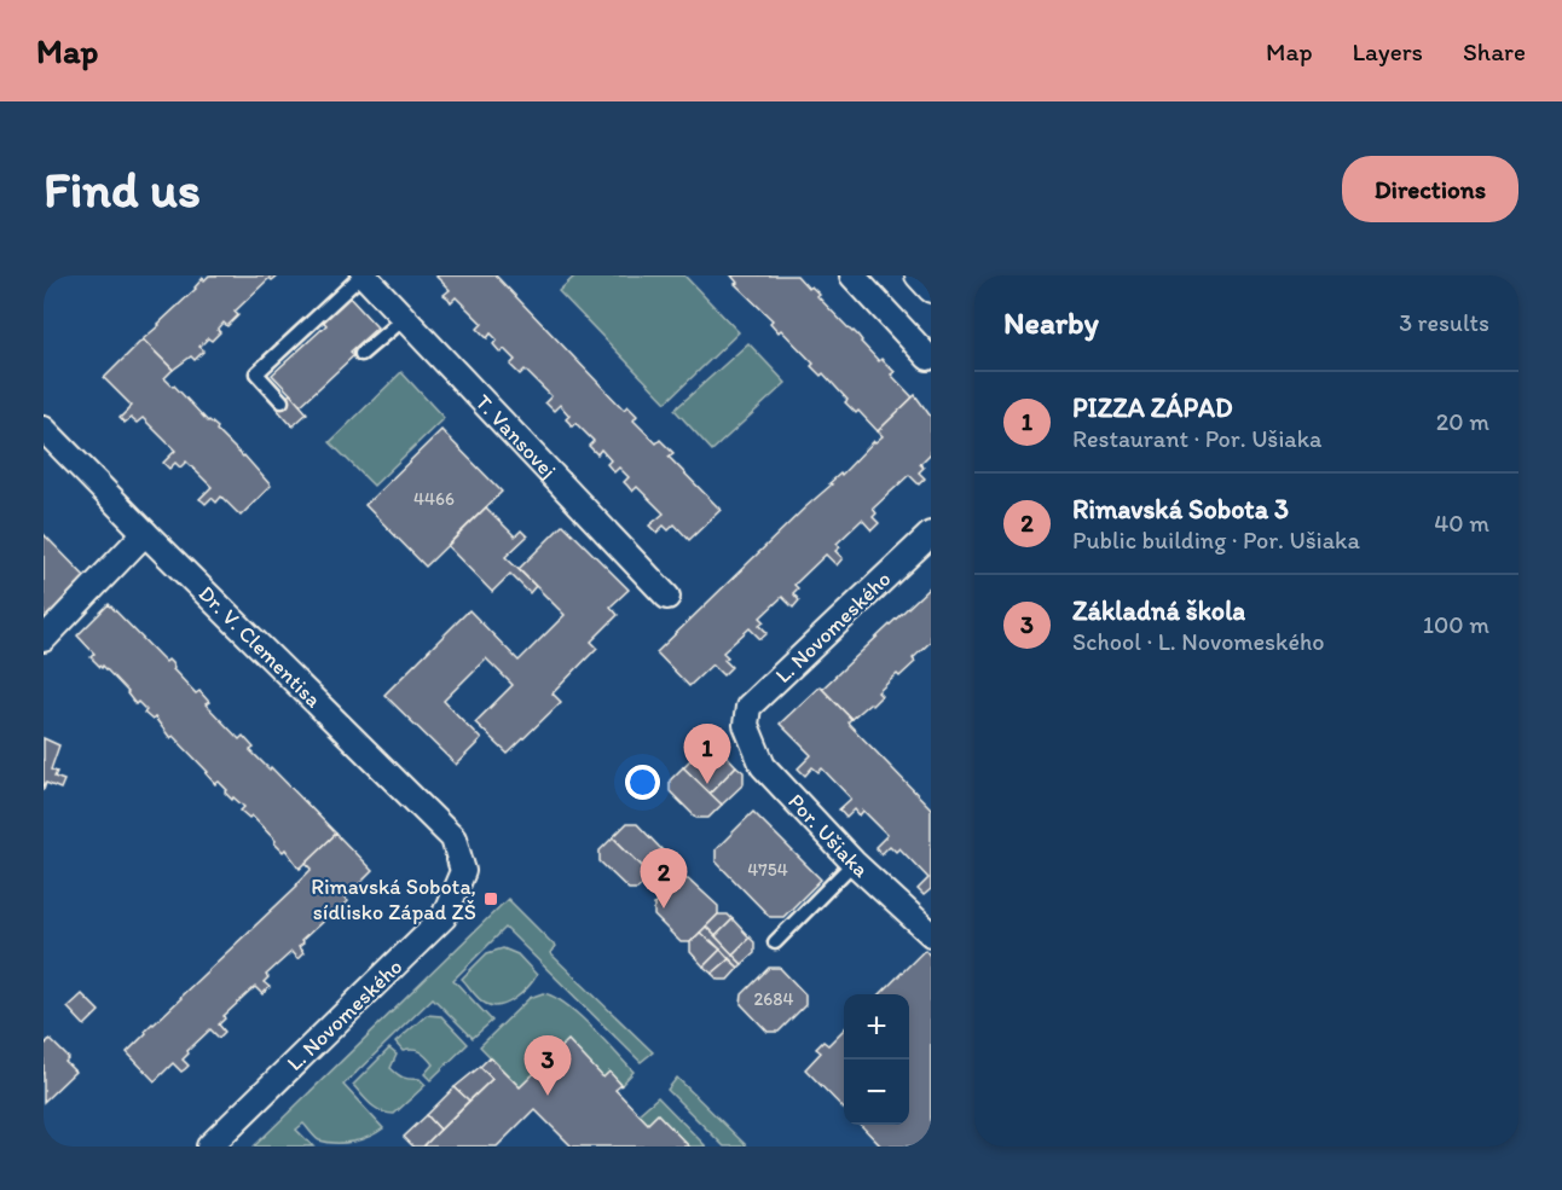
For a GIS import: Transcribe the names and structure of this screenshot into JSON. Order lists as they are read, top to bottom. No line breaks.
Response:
{"streets":{"street":["T. Vansovej","L. Novomeského","Dr. V. Clementisa","Por. Ušiaka"]},"crossings":[["L. Novomeského","Dr. V. Clementisa"],["L. Novomeského","Por. Ušiaka"]],"places":{"transit":["Rimavská Sobota, sídlisko Západ ZŠ"]},"house_numbers":["4466","4754","2684"],"page":{"header":"Map","nav":["Map","Layers","Share"],"buttons":"Directions","title":"Find us","heading":["Nearby","3 results"],"list":[{"mark":"1","name":"PIZZA ZÁPAD","note":"Restaurant · Por. Ušiaka","value":"20 m"},{"mark":"2","name":"Rimavská Sobota 3","note":"Public building · Por. Ušiaka","value":"40 m"},{"mark":"3","name":"Základná škola","note":"School · L. Novomeského","value":"100 m"}],"pins":["1","2","3"],"map_buttons":["+","−"]}}
